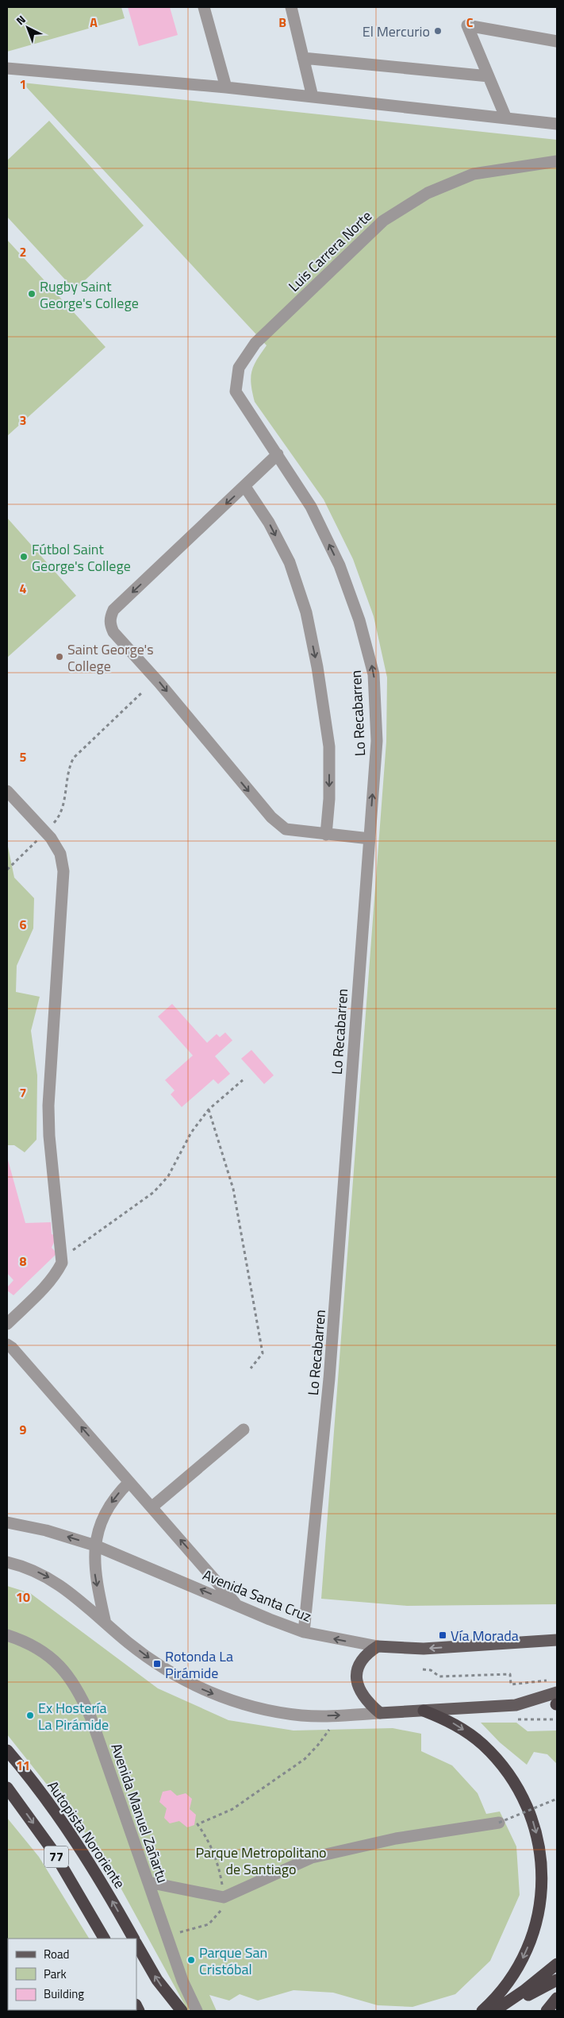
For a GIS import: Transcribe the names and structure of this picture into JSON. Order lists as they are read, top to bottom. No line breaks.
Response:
{"streets":{"highway":["Autopista Nororiente","77"],"main road":["Avenida Santa Cruz"],"street":["Luis Carrera Norte","Lo Recabarren","Avenida Manuel Zañartu"]},"crossings":[["Luis Carrera Norte","Lo Recabarren"],["Lo Recabarren","Avenida Santa Cruz"]],"parks":["Parque Metropolitano de Santiago"],"places":{"other":["El Mercurio","Rugby Saint George's College","Fútbol Saint George's College","Saint George's College","Ex Hostería La Pirámide","Parque San Cristóbal"],"transit":["Vía Morada","Rotonda La Pirámide"]},"legend":["Road","Park","Building"],"north":"top left","grid":{"columns":["A","B","C"],"rows":["1","2","3","4","5","6","7","8","9","10","11"]}}
